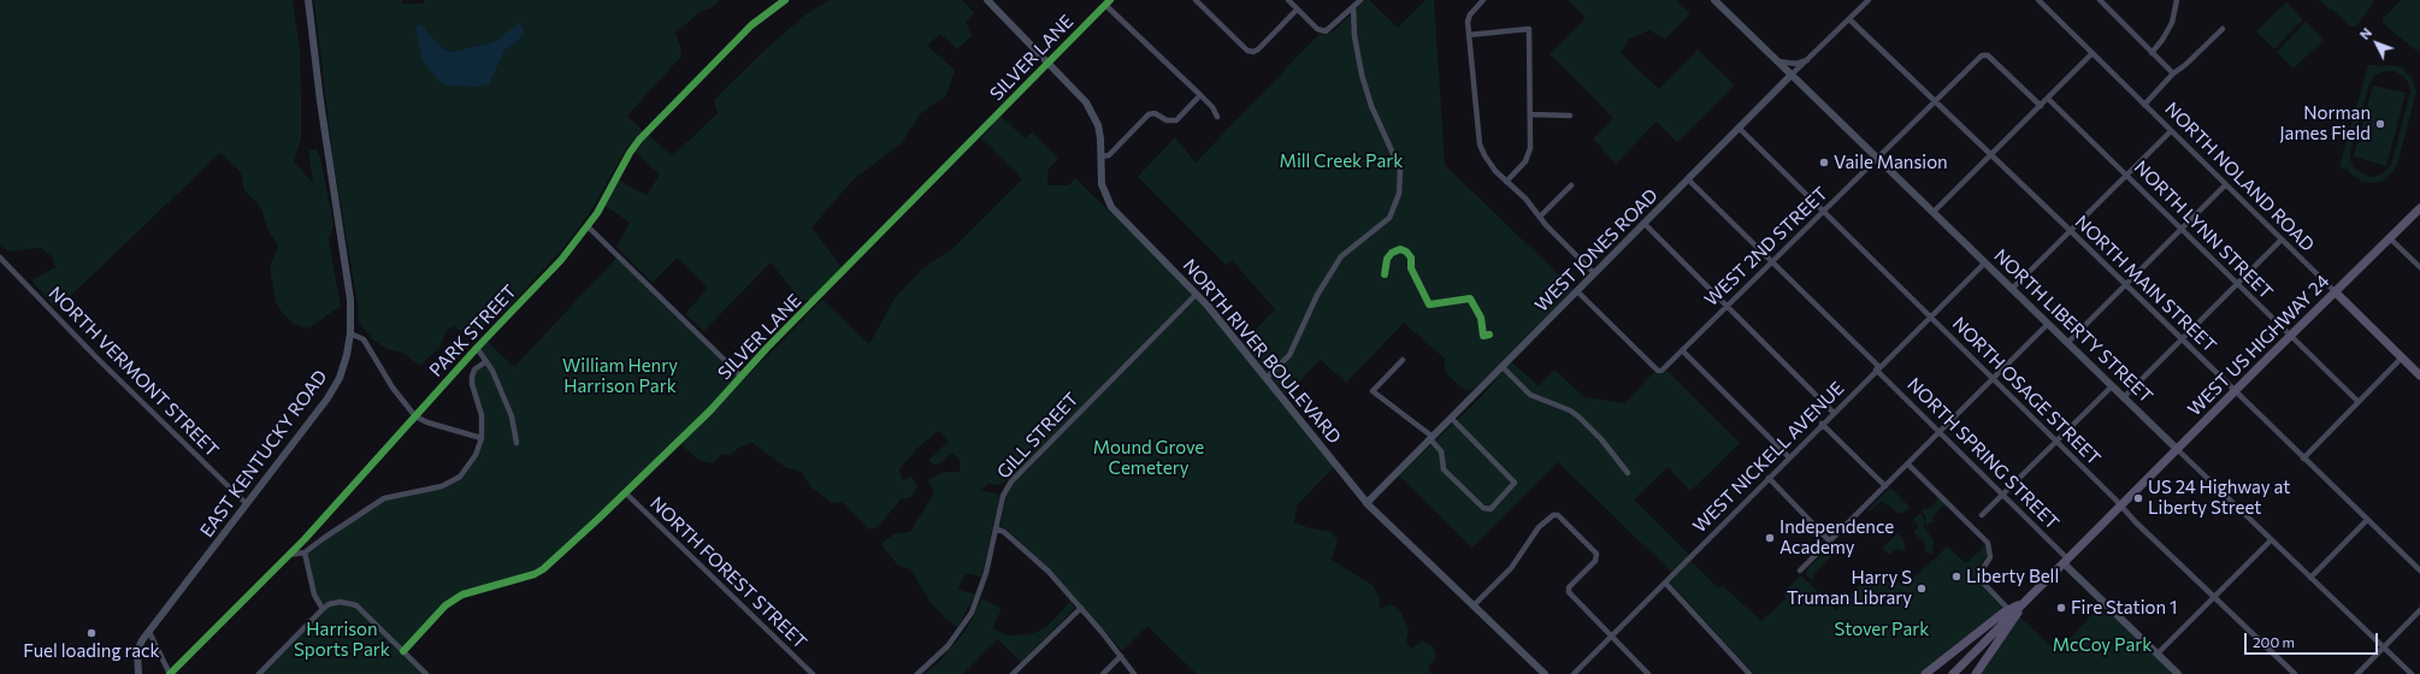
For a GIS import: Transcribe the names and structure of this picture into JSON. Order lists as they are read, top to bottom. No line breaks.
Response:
{"streets":{"main road":["NORTH NOLAND ROAD","WEST JONES ROAD","NORTH LIBERTY STREET","WEST US HIGHWAY 24","NORTH RIVER BOULEVARD","EAST KENTUCKY ROAD","NORTH SPRING STREET"],"street":["SILVER LANE","NORTH LYNN STREET","WEST 2ND STREET","NORTH MAIN STREET","PARK STREET","NORTH VERMONT STREET","NORTH OSAGE STREET","GILL STREET","WEST NICKELL AVENUE","NORTH FOREST STREET"]},"crossings":[["SILVER LANE","NORTH RIVER BOULEVARD"],["SILVER LANE","NORTH FOREST STREET"],["NORTH NOLAND ROAD","WEST US HIGHWAY 24"],["NORTH LYNN STREET","WEST US HIGHWAY 24"],["WEST 2ND STREET","WEST JONES ROAD"],["WEST 2ND STREET","NORTH MAIN STREET"],["WEST 2ND STREET","NORTH LIBERTY STREET"],["WEST 2ND STREET","NORTH OSAGE STREET"],["WEST 2ND STREET","NORTH SPRING STREET"],["WEST JONES ROAD","NORTH MAIN STREET"],["WEST JONES ROAD","NORTH LIBERTY STREET"],["WEST JONES ROAD","NORTH RIVER BOULEVARD"],["WEST JONES ROAD","NORTH OSAGE STREET"],["WEST JONES ROAD","NORTH SPRING STREET"],["NORTH MAIN STREET","WEST US HIGHWAY 24"],["NORTH LIBERTY STREET","WEST US HIGHWAY 24"],["NORTH LIBERTY STREET","WEST NICKELL AVENUE"],["WEST US HIGHWAY 24","NORTH OSAGE STREET"],["WEST US HIGHWAY 24","NORTH SPRING STREET"],["NORTH RIVER BOULEVARD","GILL STREET"],["NORTH VERMONT STREET","EAST KENTUCKY ROAD"],["NORTH OSAGE STREET","WEST NICKELL AVENUE"],["NORTH SPRING STREET","WEST NICKELL AVENUE"]],"parks":["Mill Creek Park","William Henry Harrison Park","Mound Grove Cemetery","Harrison Sports Park","Stover Park","McCoy Park"],"places":["Norman James Field","Vaile Mansion","US 24 Highway at Liberty Street","Independence Academy","Liberty Bell","Harry S Truman Library","Fire Station 1","Fuel loading rack"],"scale_bar":"200 m","north":"top left"}
